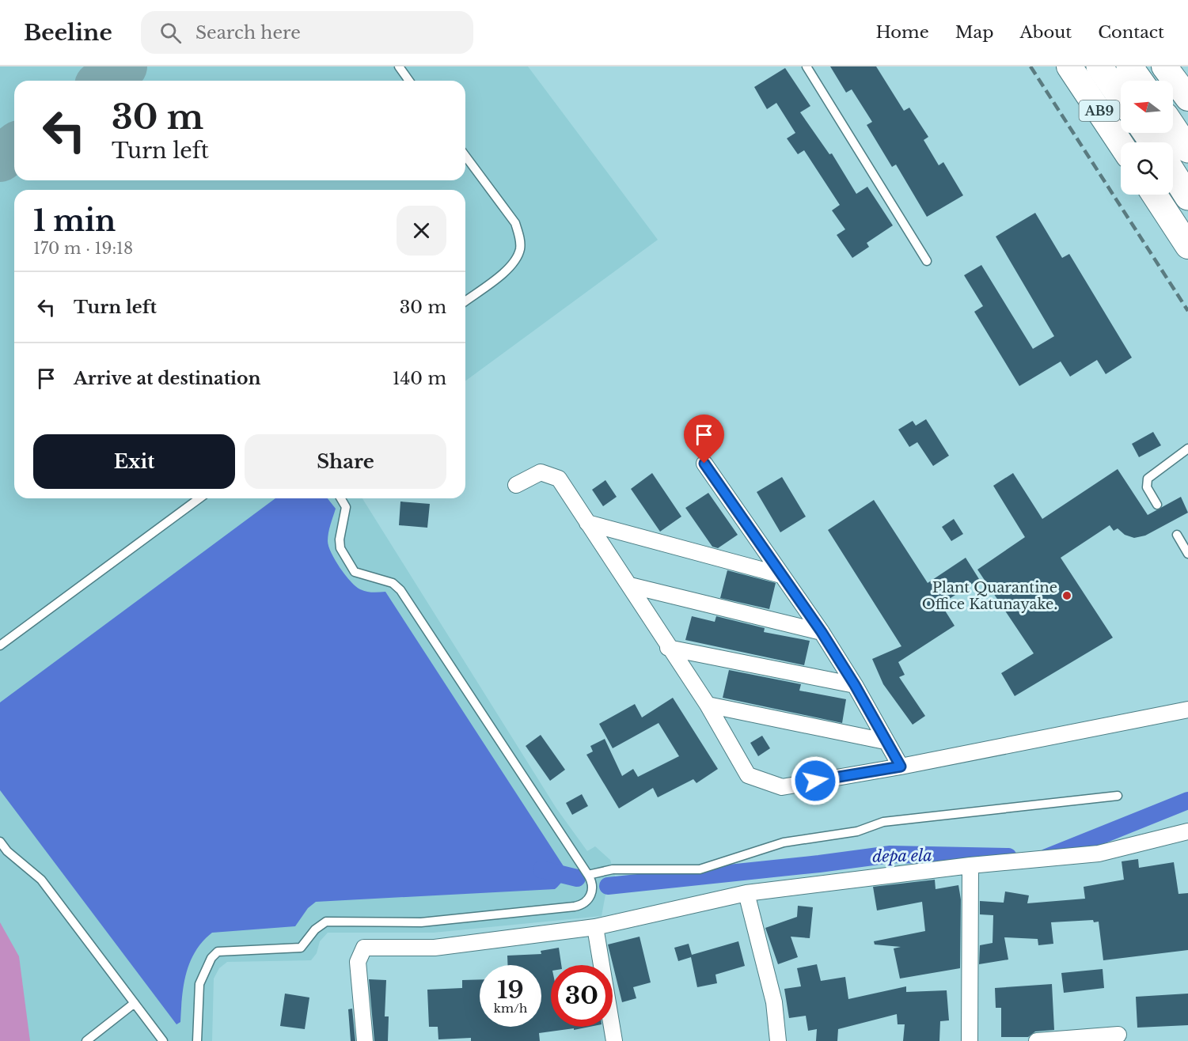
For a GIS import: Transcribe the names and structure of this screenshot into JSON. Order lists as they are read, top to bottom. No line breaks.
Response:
{"streets":{"main road":["AB9"]},"water":["depa ela"],"places":["Plant Quarantine Office Katunayake."],"north":"left","page":{"header":"Beeline","search":"Search here","nav":["Home","Map","About","Contact"],"turn":["30 m","Turn left"],"heading":["1 min","170 m · 19:18"],"list":[{"name":"Turn left","value":"30 m"},{"name":"Arrive at destination","value":"140 m"}],"buttons":["Exit","Share"],"speed":"19 km/h","limit":"30"}}
